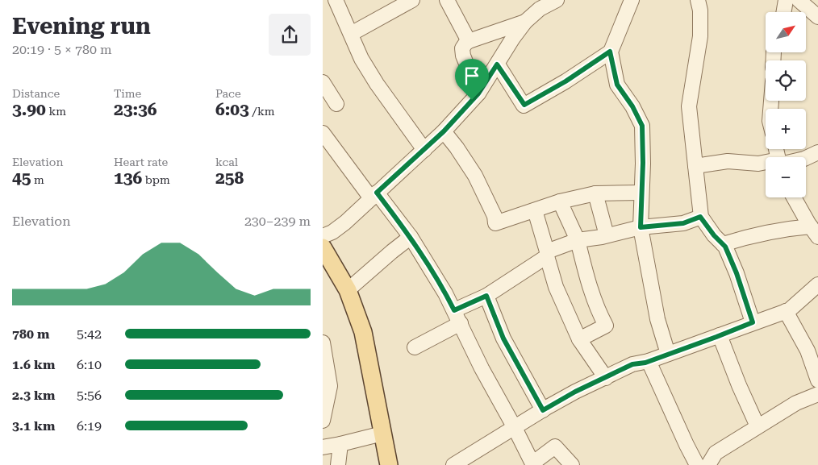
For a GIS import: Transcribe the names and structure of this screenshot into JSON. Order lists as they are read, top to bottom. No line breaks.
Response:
{"north":"top right","page":{"heading":["Evening run","20:19 · 5 × 780 m"],"map_buttons":["+","−"],"stats":[["Distance","3.90 km"],["Time","23:36"],["Pace","6:03 /km"],["Elevation","45 m"],["Heart rate","136 bpm"],["kcal","258"]],"chart":["Elevation","230–239 m"],"list":[{"name":"780 m","note":"5:42"},{"name":"1.6 km","note":"6:10"},{"name":"2.3 km","note":"5:56"},{"name":"3.1 km","note":"6:19"}]}}
